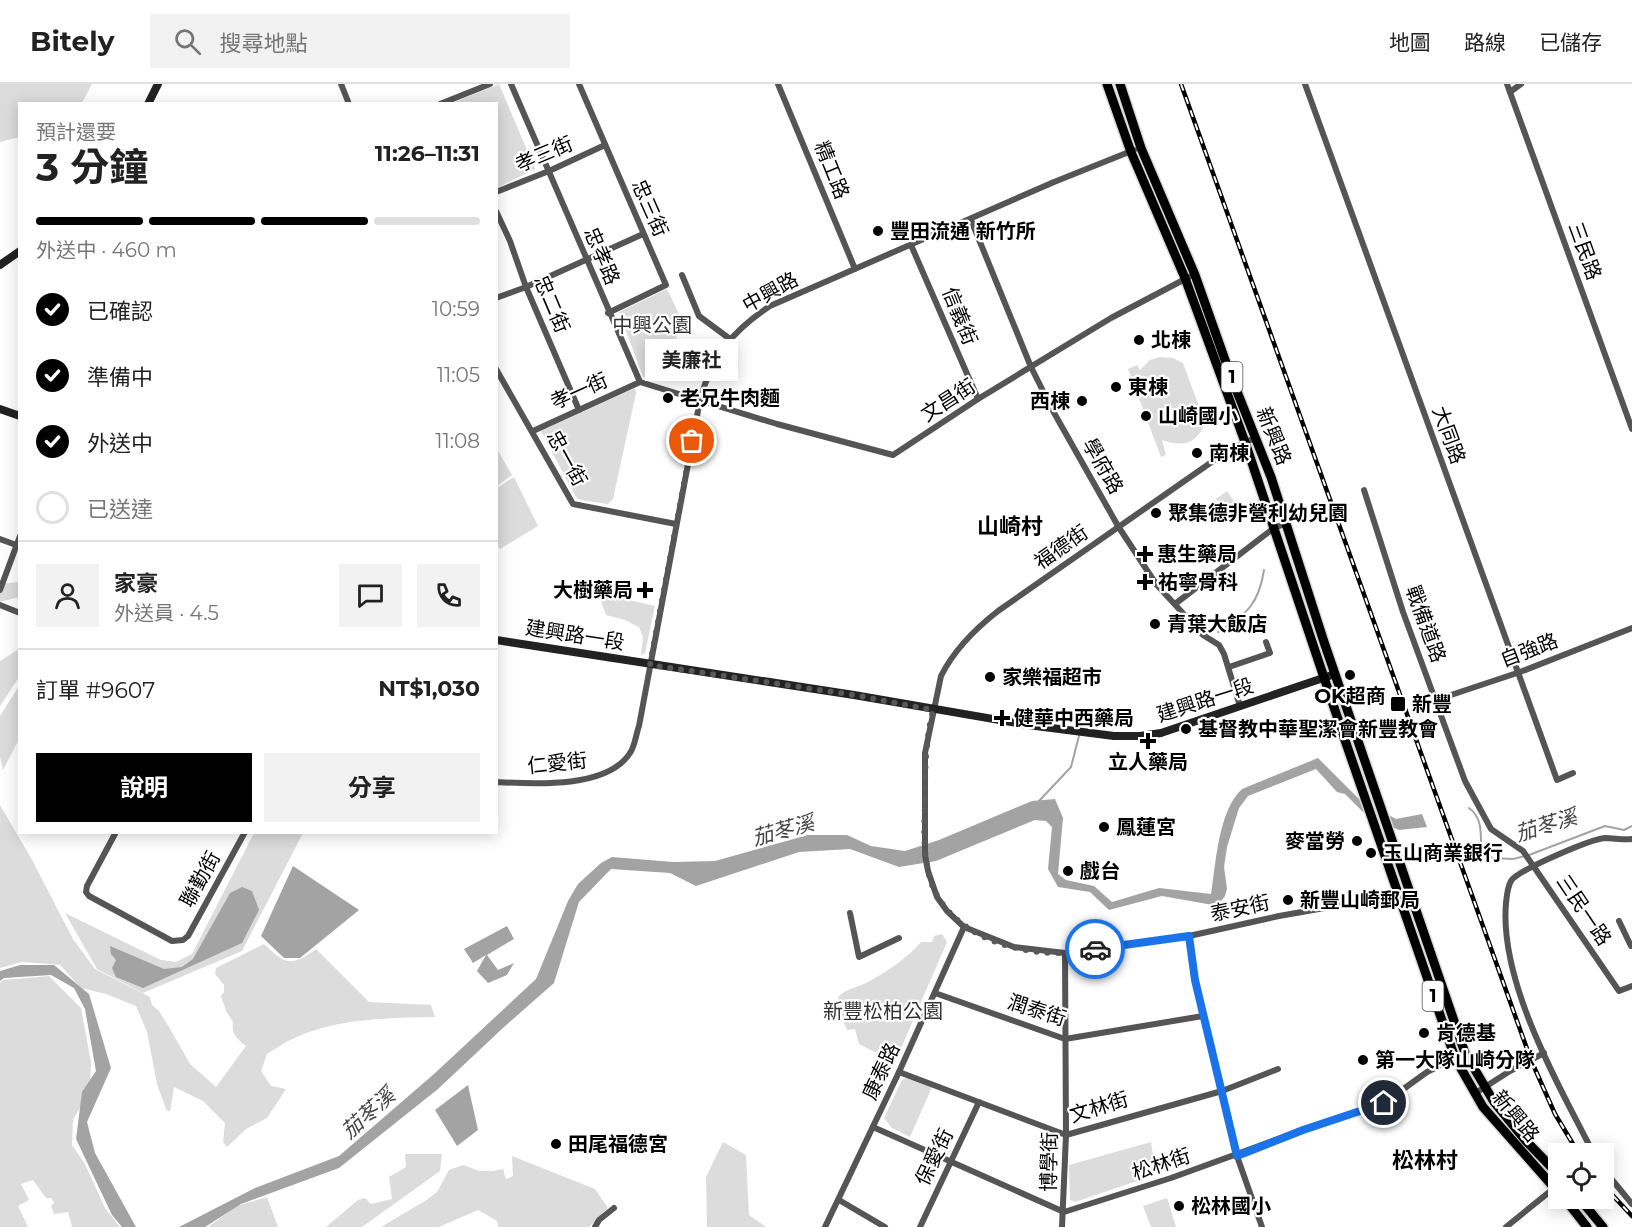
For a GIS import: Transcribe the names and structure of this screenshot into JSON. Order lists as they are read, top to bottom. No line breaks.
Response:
{"streets":{"main road":["1","新興路"],"street":["孝三街","精工路","忠三街","三民路","忠孝路","中興路","忠二街","信義街","孝一街","文昌街","大同路","忠一街","學府路","福德街","戰備道路","建興路一段","自強路","仁愛街","聯勤街","泰安街","三民一路","潤泰街","康泰路","文林街","保愛街","博學街","松林街"]},"crossings":[["孝三街","忠三街"],["孝三街","忠孝路"],["精工路","中興路"],["忠三街","忠孝路"],["忠孝路","孝一街"],["中興路","信義街"],["中興路","文昌街"],["中興路","新興路"],["中興路","忠一街"],["中興路","學府路"],["中興路","建興路一段"],["中興路","仁愛街"],["忠二街","孝一街"],["信義街","文昌街"],["孝一街","忠一街"],["文昌街","新興路"],["文昌街","學府路"],["大同路","自強路"],["新興路","福德街"],["新興路","建興路一段"],["新興路","泰安街"],["新興路","松林街"],["學府路","福德街"],["學府路","建興路一段"],["福德街","建興路一段"],["福德街","泰安街"],["戰備道路","自強路"],["戰備道路","三民一路"],["建興路一段","仁愛街"],["建興路一段","泰安街"],["泰安街","康泰路"],["泰安街","博學街"],["潤泰街","康泰路"],["潤泰街","博學街"],["康泰路","文林街"],["文林街","保愛街"],["文林街","博學街"],["博學街","松林街"]],"districts":["山崎村","松林村"],"water":["茄苳溪"],"parks":["中興公園","新豐松柏公園"],"places":{"other":["豐田流通 新竹所","北棟","東棟","老兄牛肉麵","西棟","山崎國小","美廉社","南棟","聚集德非營利幼兒園","青葉大飯店","OK超商","家樂福超市","基督教中華聖潔會新豐教會","鳳蓮宮","麥當勞","玉山商業銀行","戲台","新豐山崎郵局","肯德基","第一大隊山崎分隊","田尾福德宮","松林國小"],"health":["惠生藥局","祐寧骨科","大樹藥局","健華中西藥局","立人藥局"],"transit":["新豐"]},"page":{"header":"Bitely","search":"搜尋地點","nav":["地圖","路線","已儲存"],"heading":["3 分鐘","預計還要","11:26–11:31"],"panel":["家豪","外送員 · 4.5","訂單 #9607","NT$1,030"],"bar":"外送中 · 460 m","list":[["已確認","10:59"],["準備中","11:05"],["外送中","11:08"],"已送達"],"bubble":"美廉社","buttons":["說明","分享"]}}
